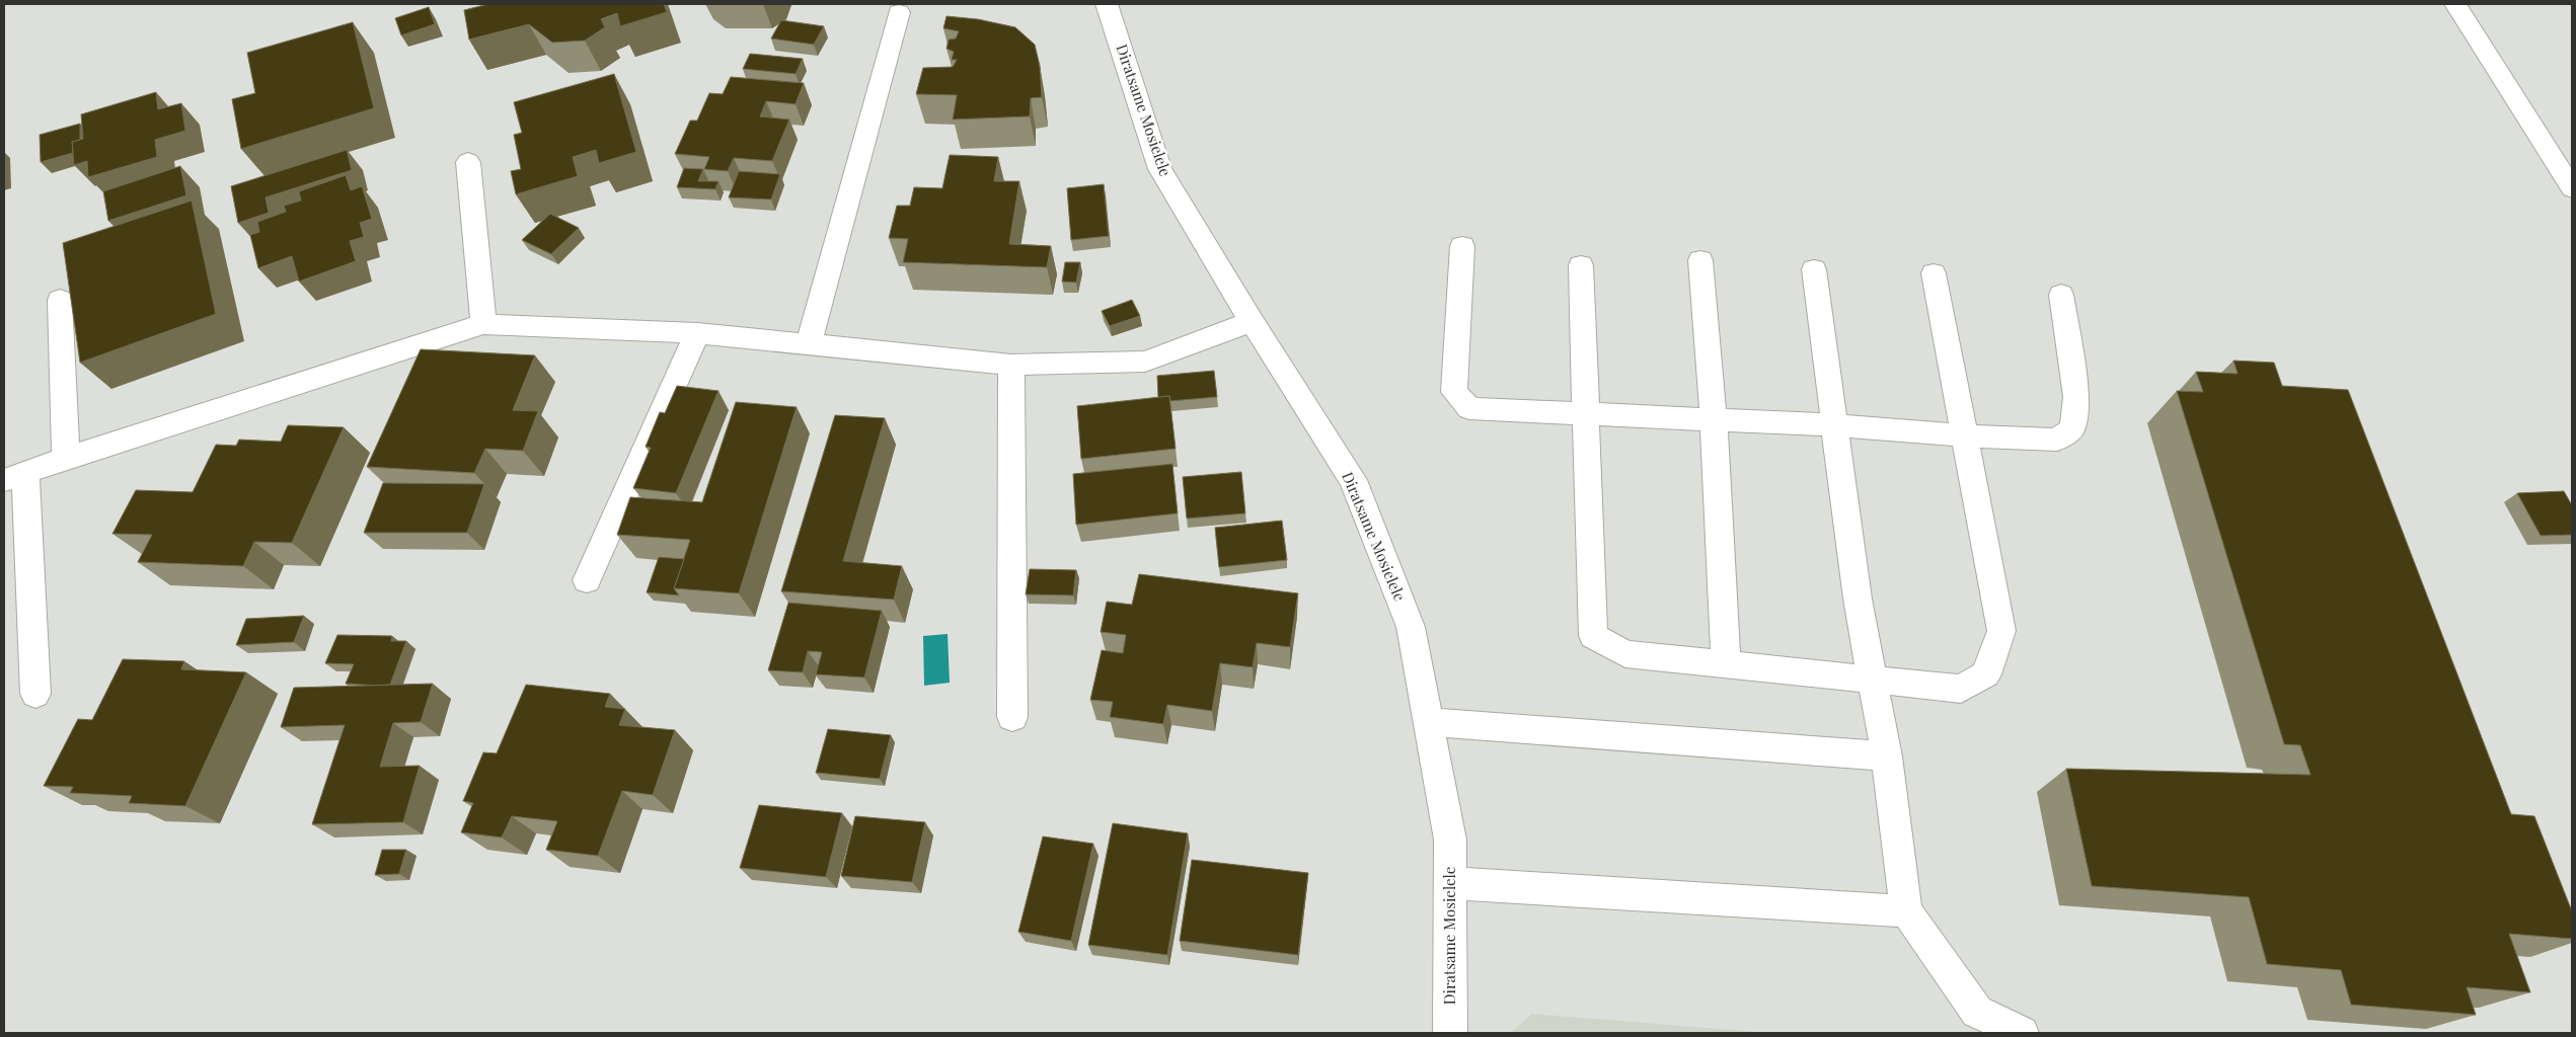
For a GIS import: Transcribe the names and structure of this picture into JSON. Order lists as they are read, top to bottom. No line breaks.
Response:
{"streets":{"street":["Diratsame Mosielele"]}}
